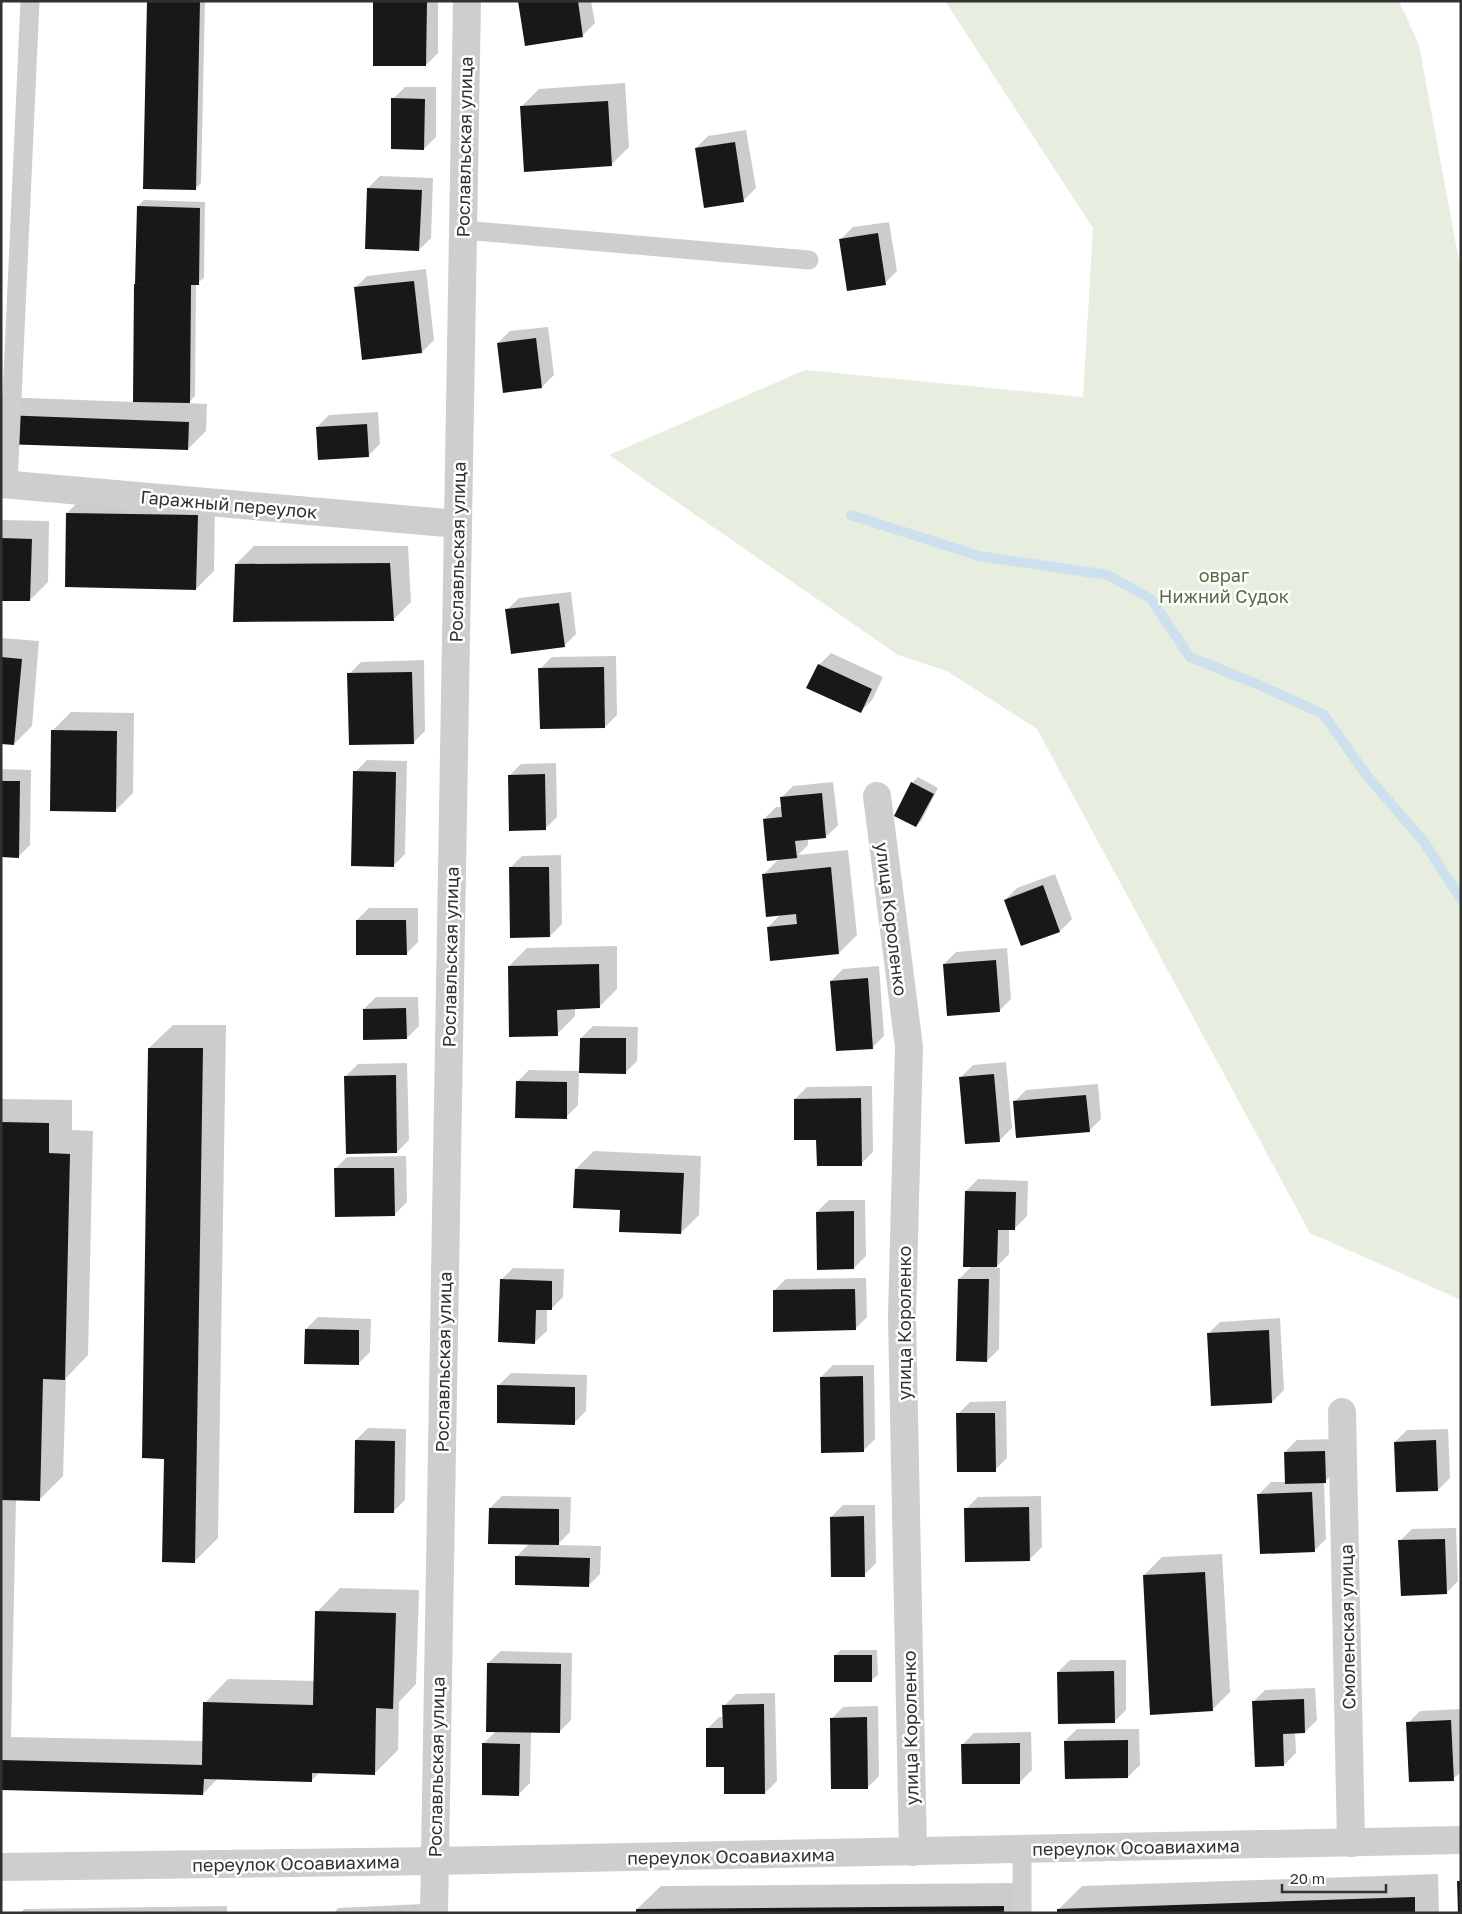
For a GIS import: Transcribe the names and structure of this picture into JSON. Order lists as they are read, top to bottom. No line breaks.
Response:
{"streets":{"street":["Рославльская улица","Гаражный переулок","улица Короленко","Смоленская улица","переулок Осоавиахима"]},"crossings":[["Рославльская улица","Гаражный переулок"],["Рославльская улица","переулок Осоавиахима"],["улица Короленко","переулок Осоавиахима"],["Смоленская улица","переулок Осоавиахима"]],"parks":["овраг Нижний Судок"],"scale_bar":"20 m"}
